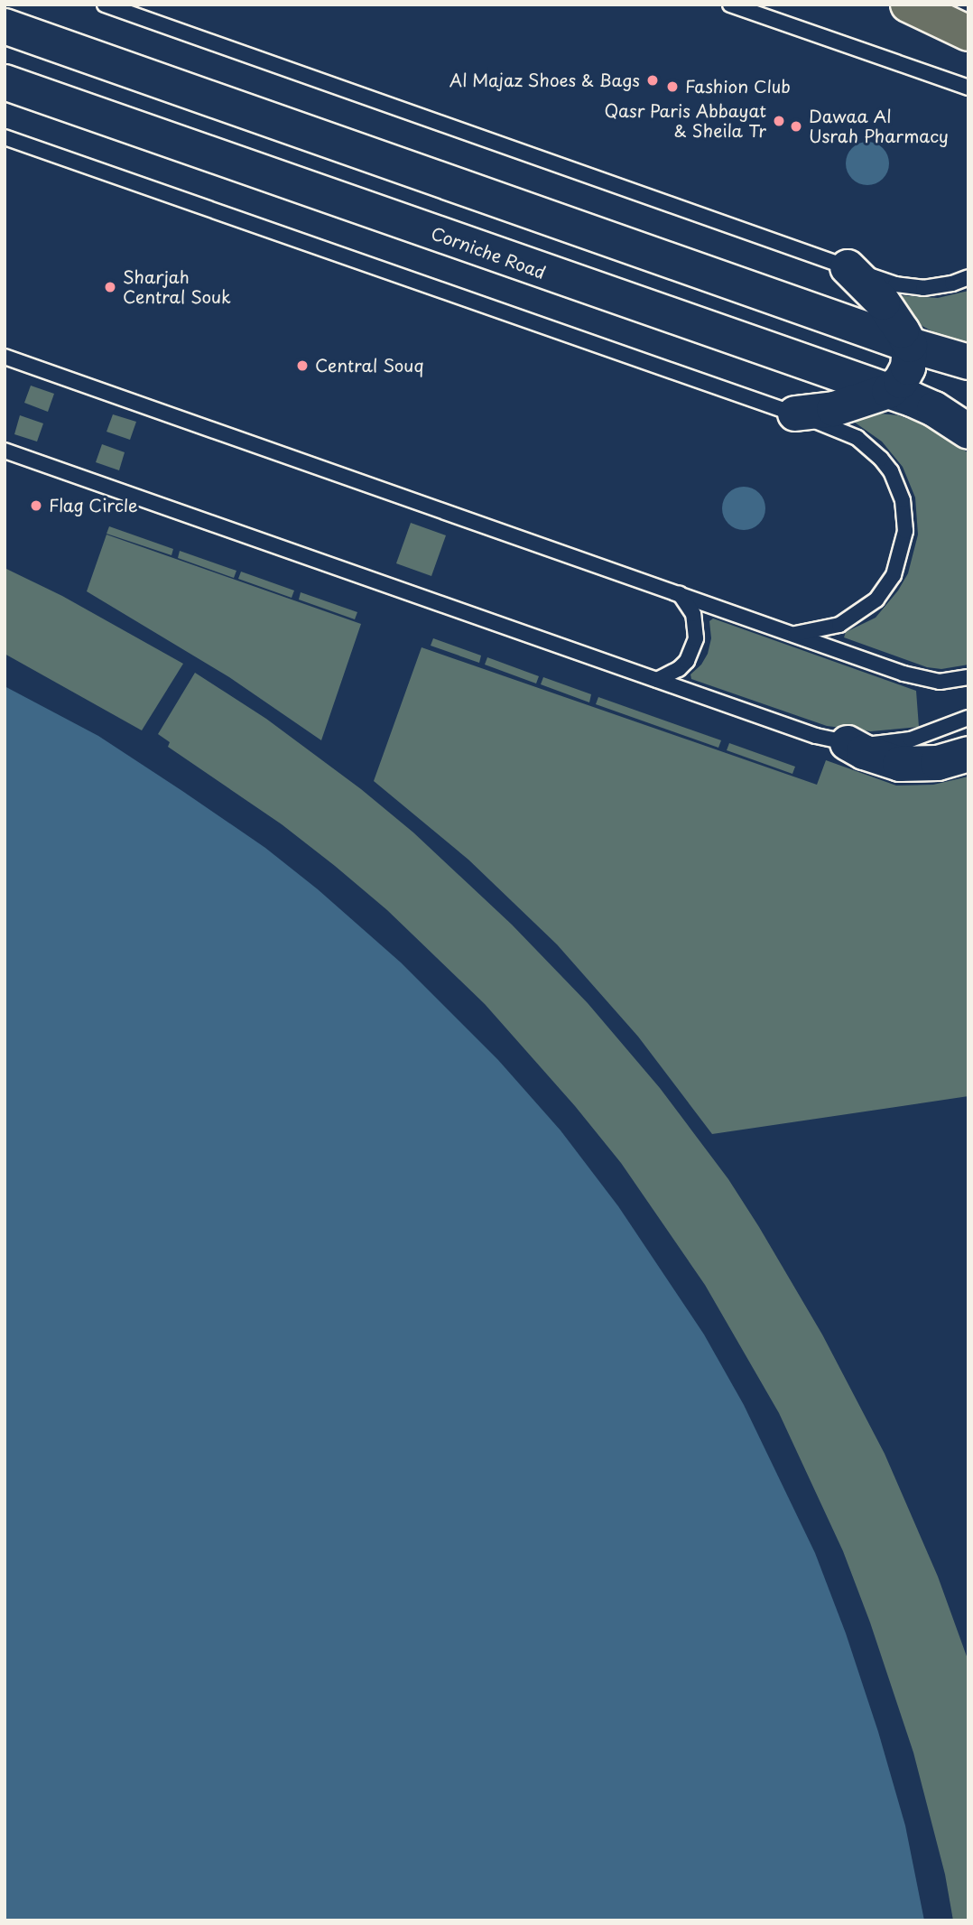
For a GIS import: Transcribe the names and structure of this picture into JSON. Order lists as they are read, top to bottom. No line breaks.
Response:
{"streets":{"main road":["Corniche Road"]},"places":["Al Majaz Shoes & Bags","Fashion Club","Qasr Paris Abbayat & Sheila Tr","Dawaa Al Usrah Pharmacy","Sharjah Central Souk","Central Souq","Flag Circle"]}
